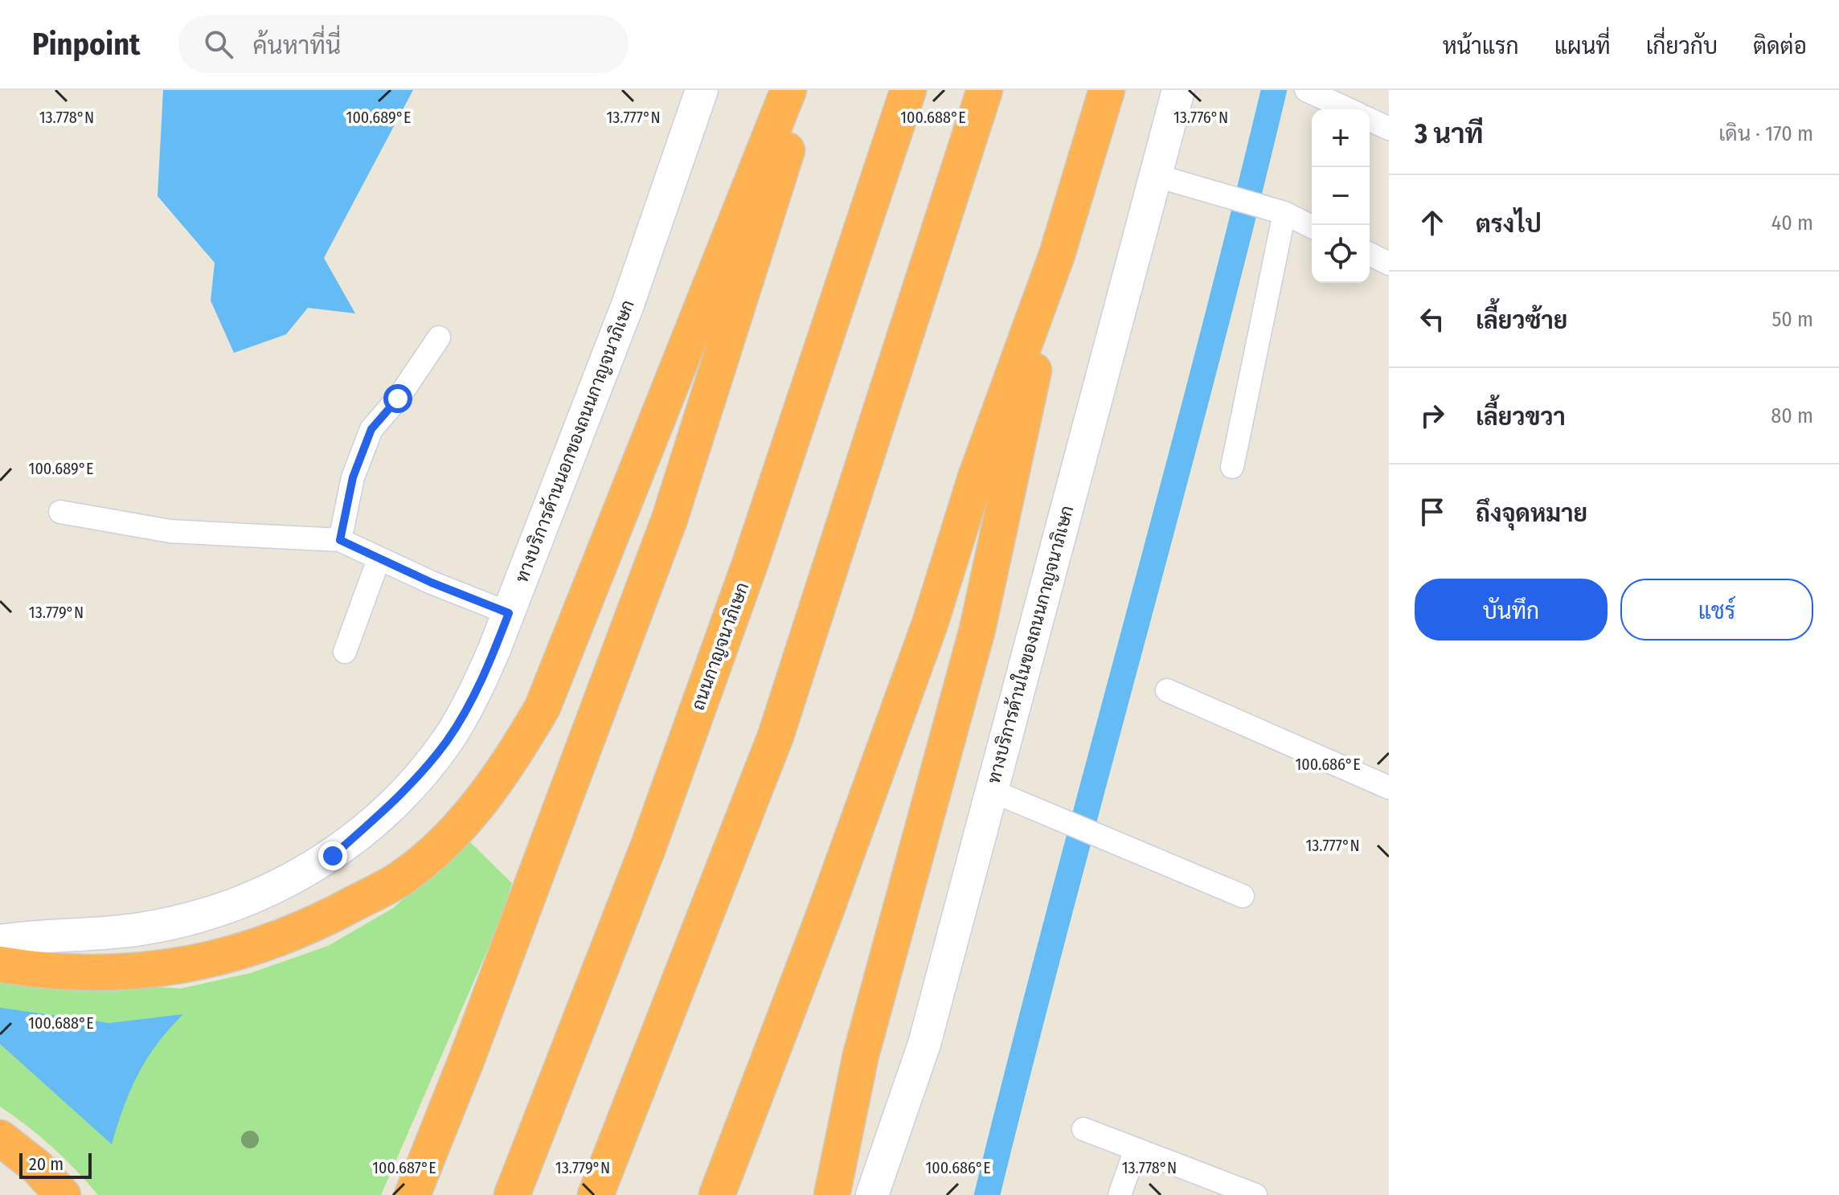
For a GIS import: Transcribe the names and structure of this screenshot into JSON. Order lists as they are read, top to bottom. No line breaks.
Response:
{"streets":{"highway":["ถนนกาญจนาภิเษก"],"main road":["ทางบริการด้านนอกของถนนกาญจนาภิเษก","ทางบริการด้านในของถนนกาญจนาภิเษก"]},"scale_bar":"20 m","page":{"header":"Pinpoint","search":"ค้นหาที่นี่","nav":["หน้าแรก","แผนที่","เกี่ยวกับ","ติดต่อ"],"heading":["3 นาที","เดิน · 170 m"],"map_buttons":["+","−"],"list":[["ตรงไป","40 m"],["เลี้ยวซ้าย","50 m"],["เลี้ยวขวา","80 m"],"ถึงจุดหมาย"],"buttons":["บันทึก","แชร์"],"scale":"20 m"},"coordinates":["13.776°N","13.778°N","100.689°E","13.777°N","100.688°E","13.779°N","100.686°E","100.687°E"]}
